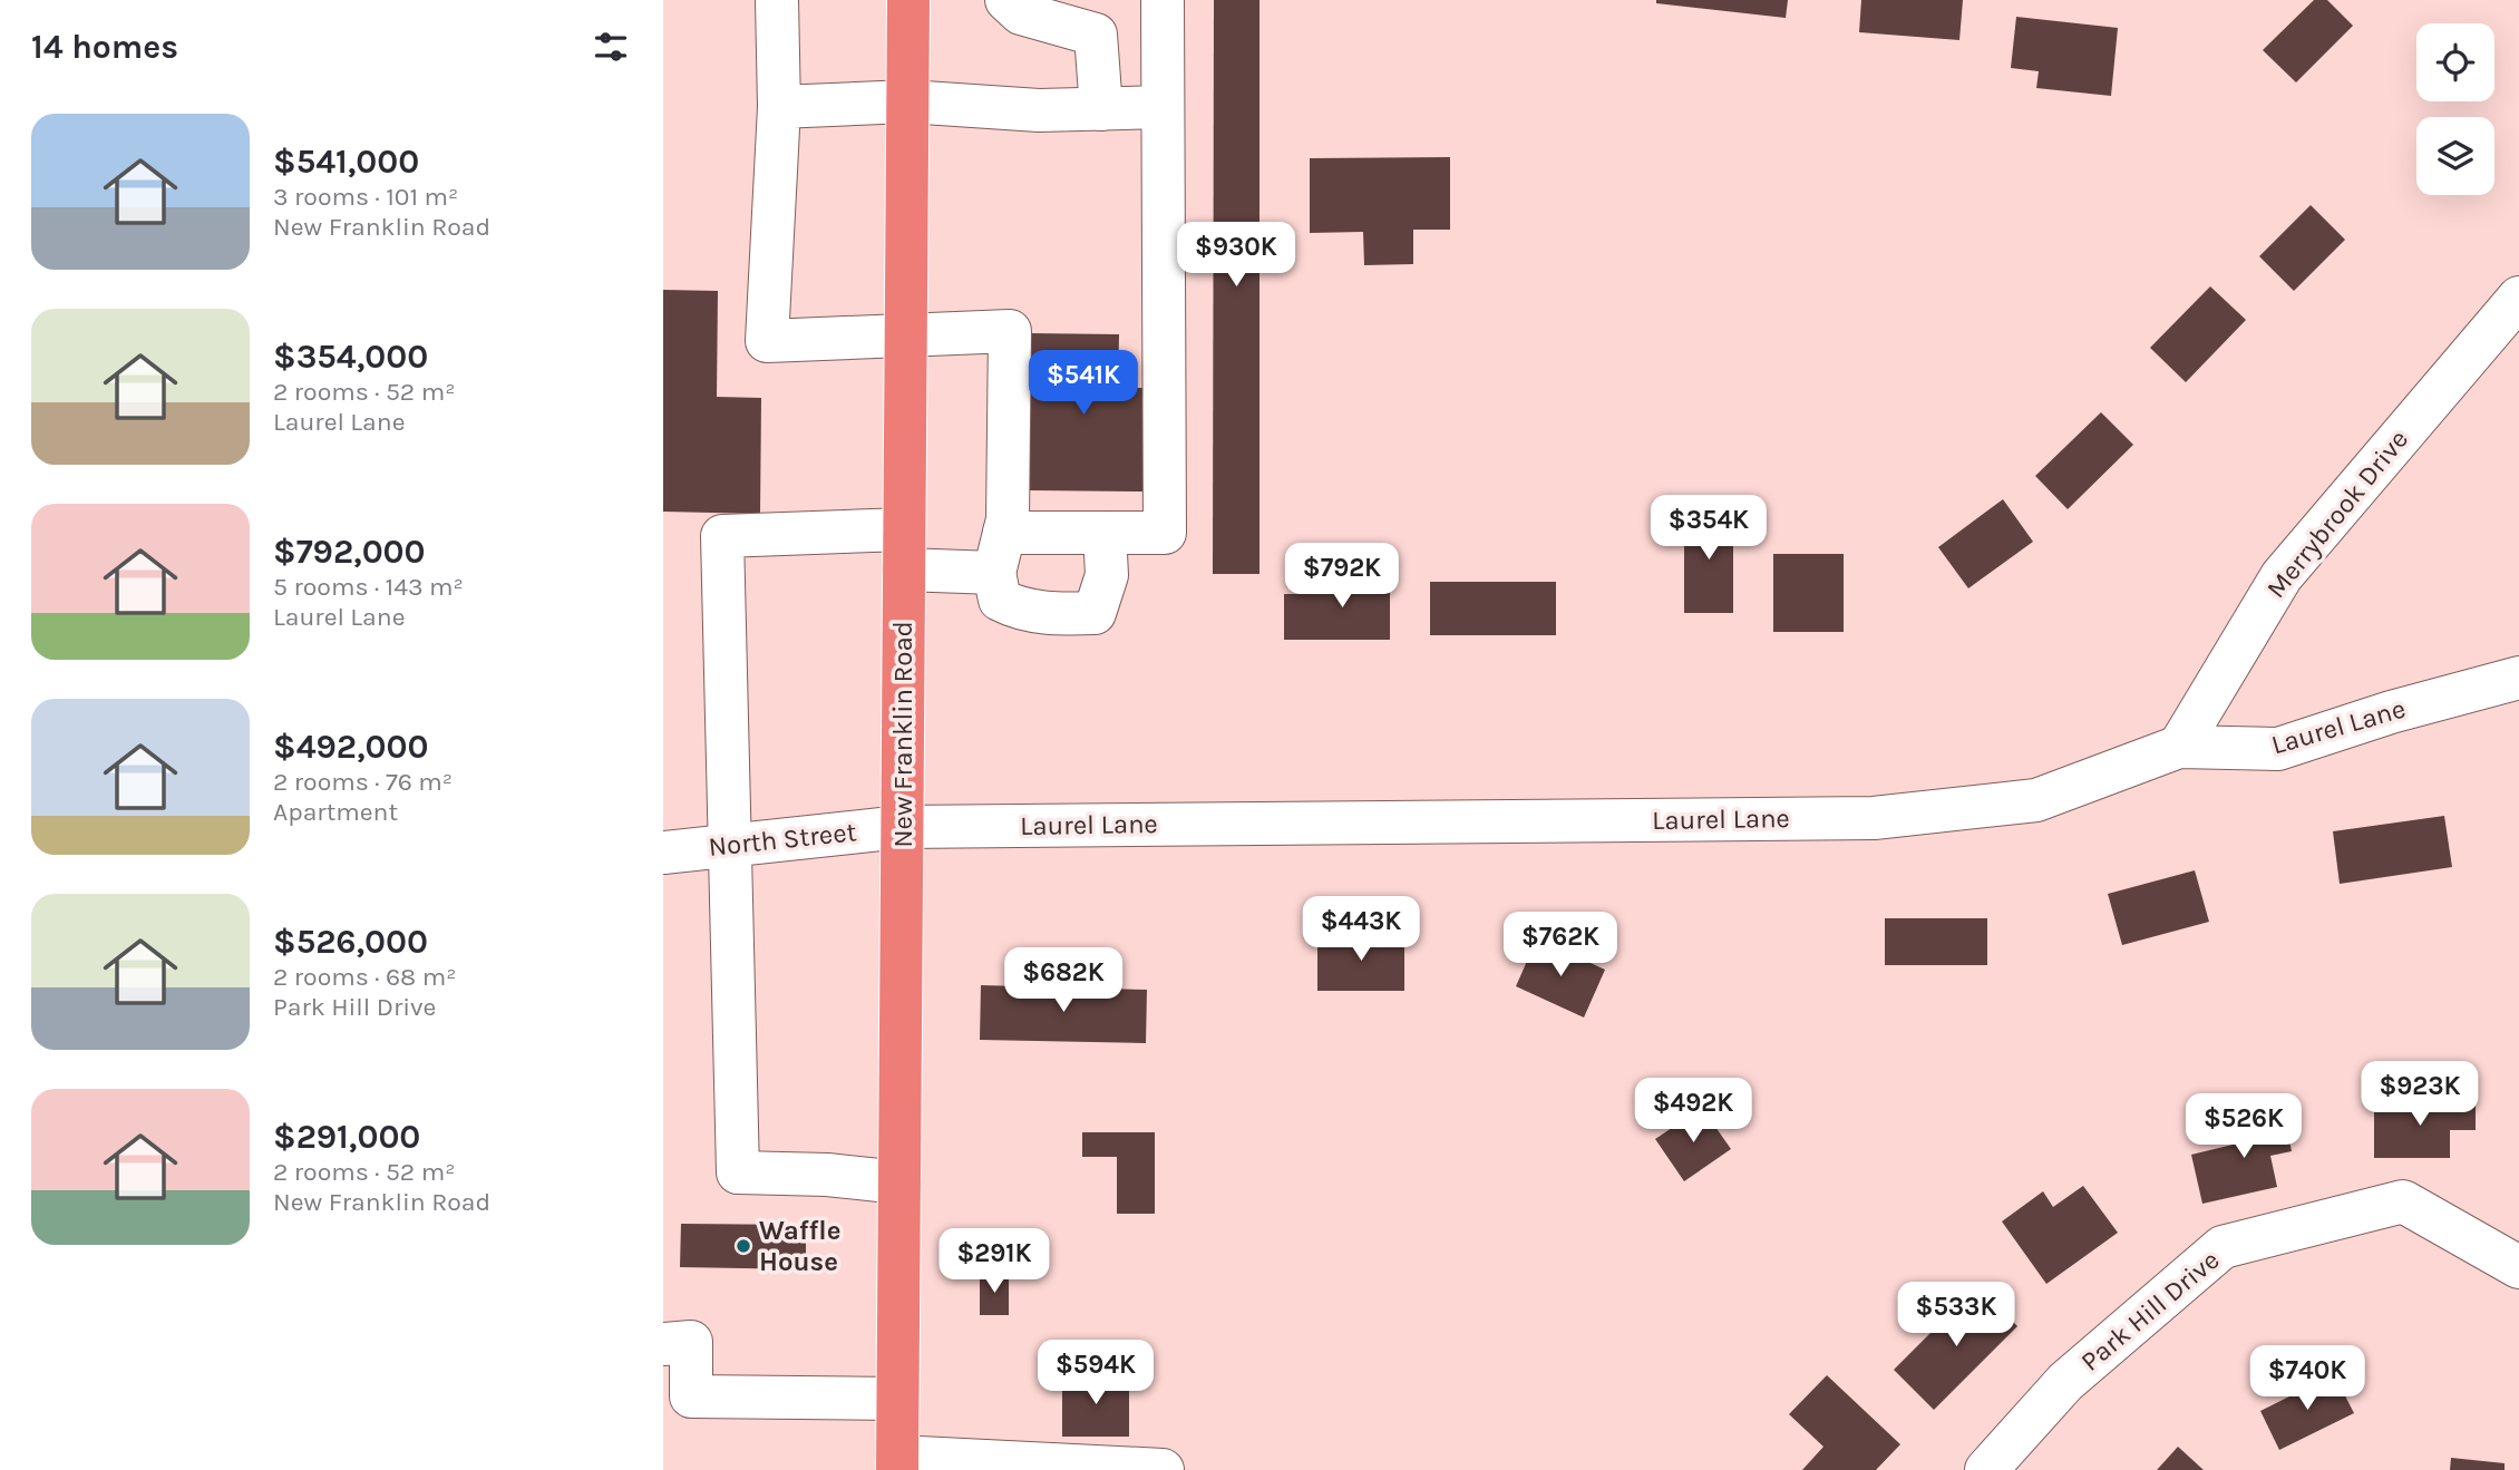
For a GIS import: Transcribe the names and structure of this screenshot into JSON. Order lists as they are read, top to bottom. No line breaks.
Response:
{"streets":{"highway":["New Franklin Road"],"street":["Merrybrook Drive","Laurel Lane","North Street","Park Hill Drive"]},"crossings":[["Merrybrook Drive","Laurel Lane"],["Laurel Lane","New Franklin Road"],["Laurel Lane","North Street"],["New Franklin Road","North Street"]],"places":["Waffle House"],"page":{"heading":"14 homes","list":[{"name":"$541,000","note":"3 rooms · 101 m² · New Franklin Road"},{"name":"$354,000","note":"2 rooms · 52 m² · Laurel Lane"},{"name":"$792,000","note":"5 rooms · 143 m² · Laurel Lane"},{"name":"$492,000","note":"2 rooms · 76 m² · Apartment"},{"name":"$526,000","note":"2 rooms · 68 m² · Park Hill Drive"},{"name":"$291,000","note":"2 rooms · 52 m² · New Franklin Road"}],"price":["$930K","$541K","$354K","$792K","$443K","$762K","$682K","$923K","$492K","$526K","$291K","$533K","$594K","$740K"]}}
